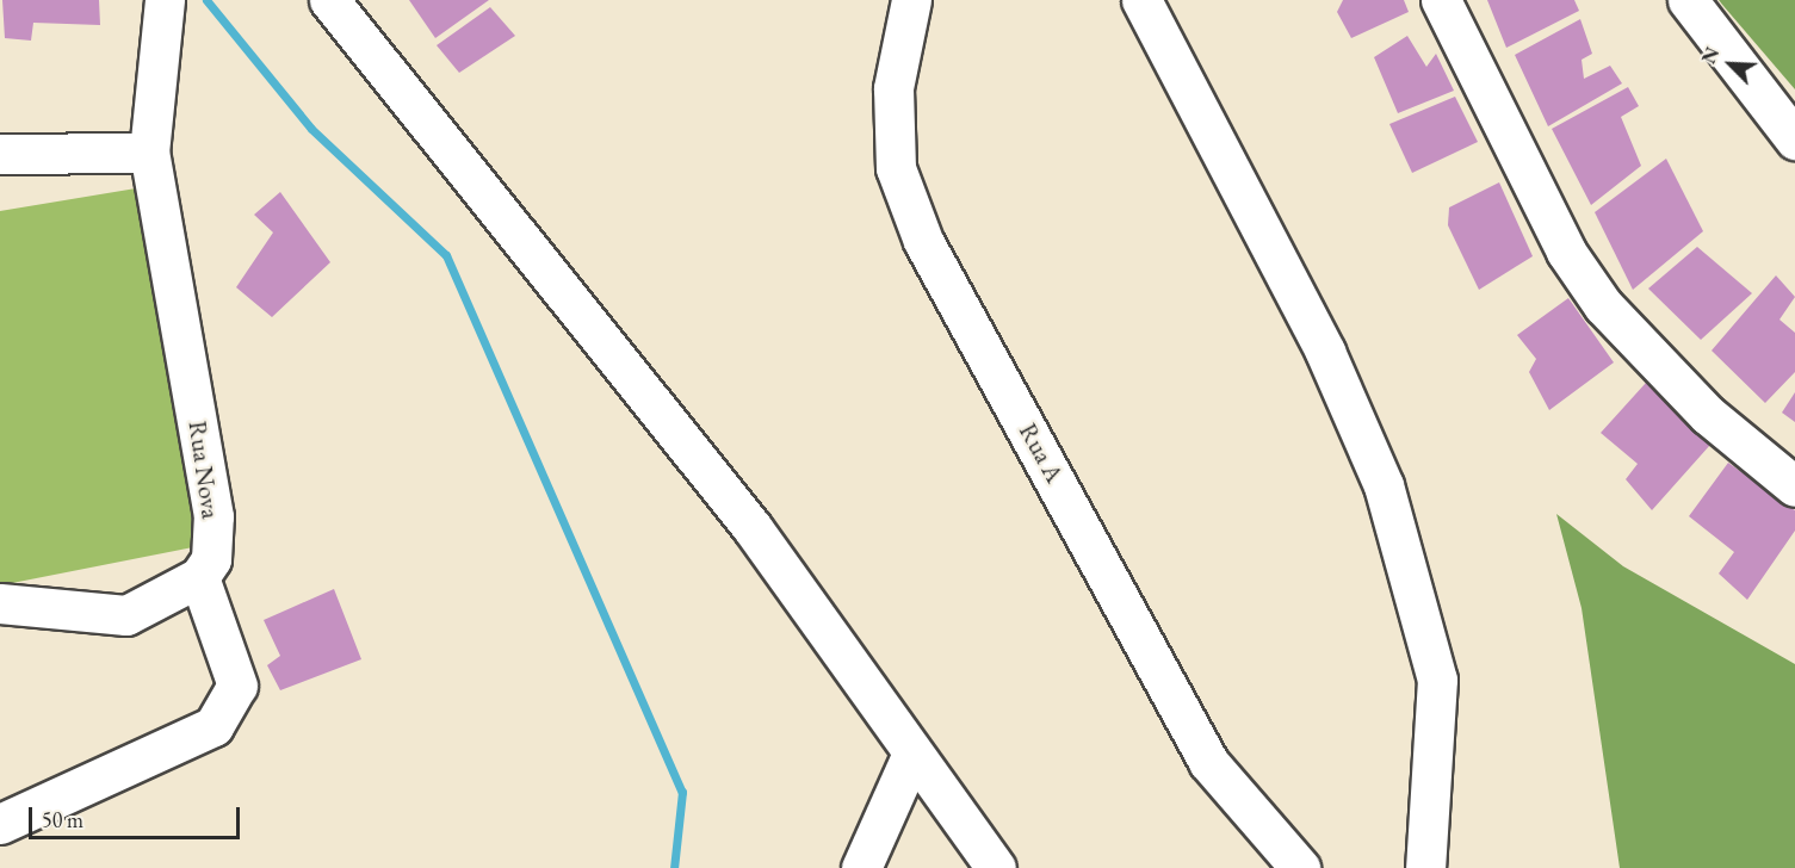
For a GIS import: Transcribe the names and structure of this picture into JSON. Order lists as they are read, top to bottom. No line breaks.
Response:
{"streets":{"street":["Rua A","Rua Nova"]},"scale_bar":"50 m","north":"top left"}
